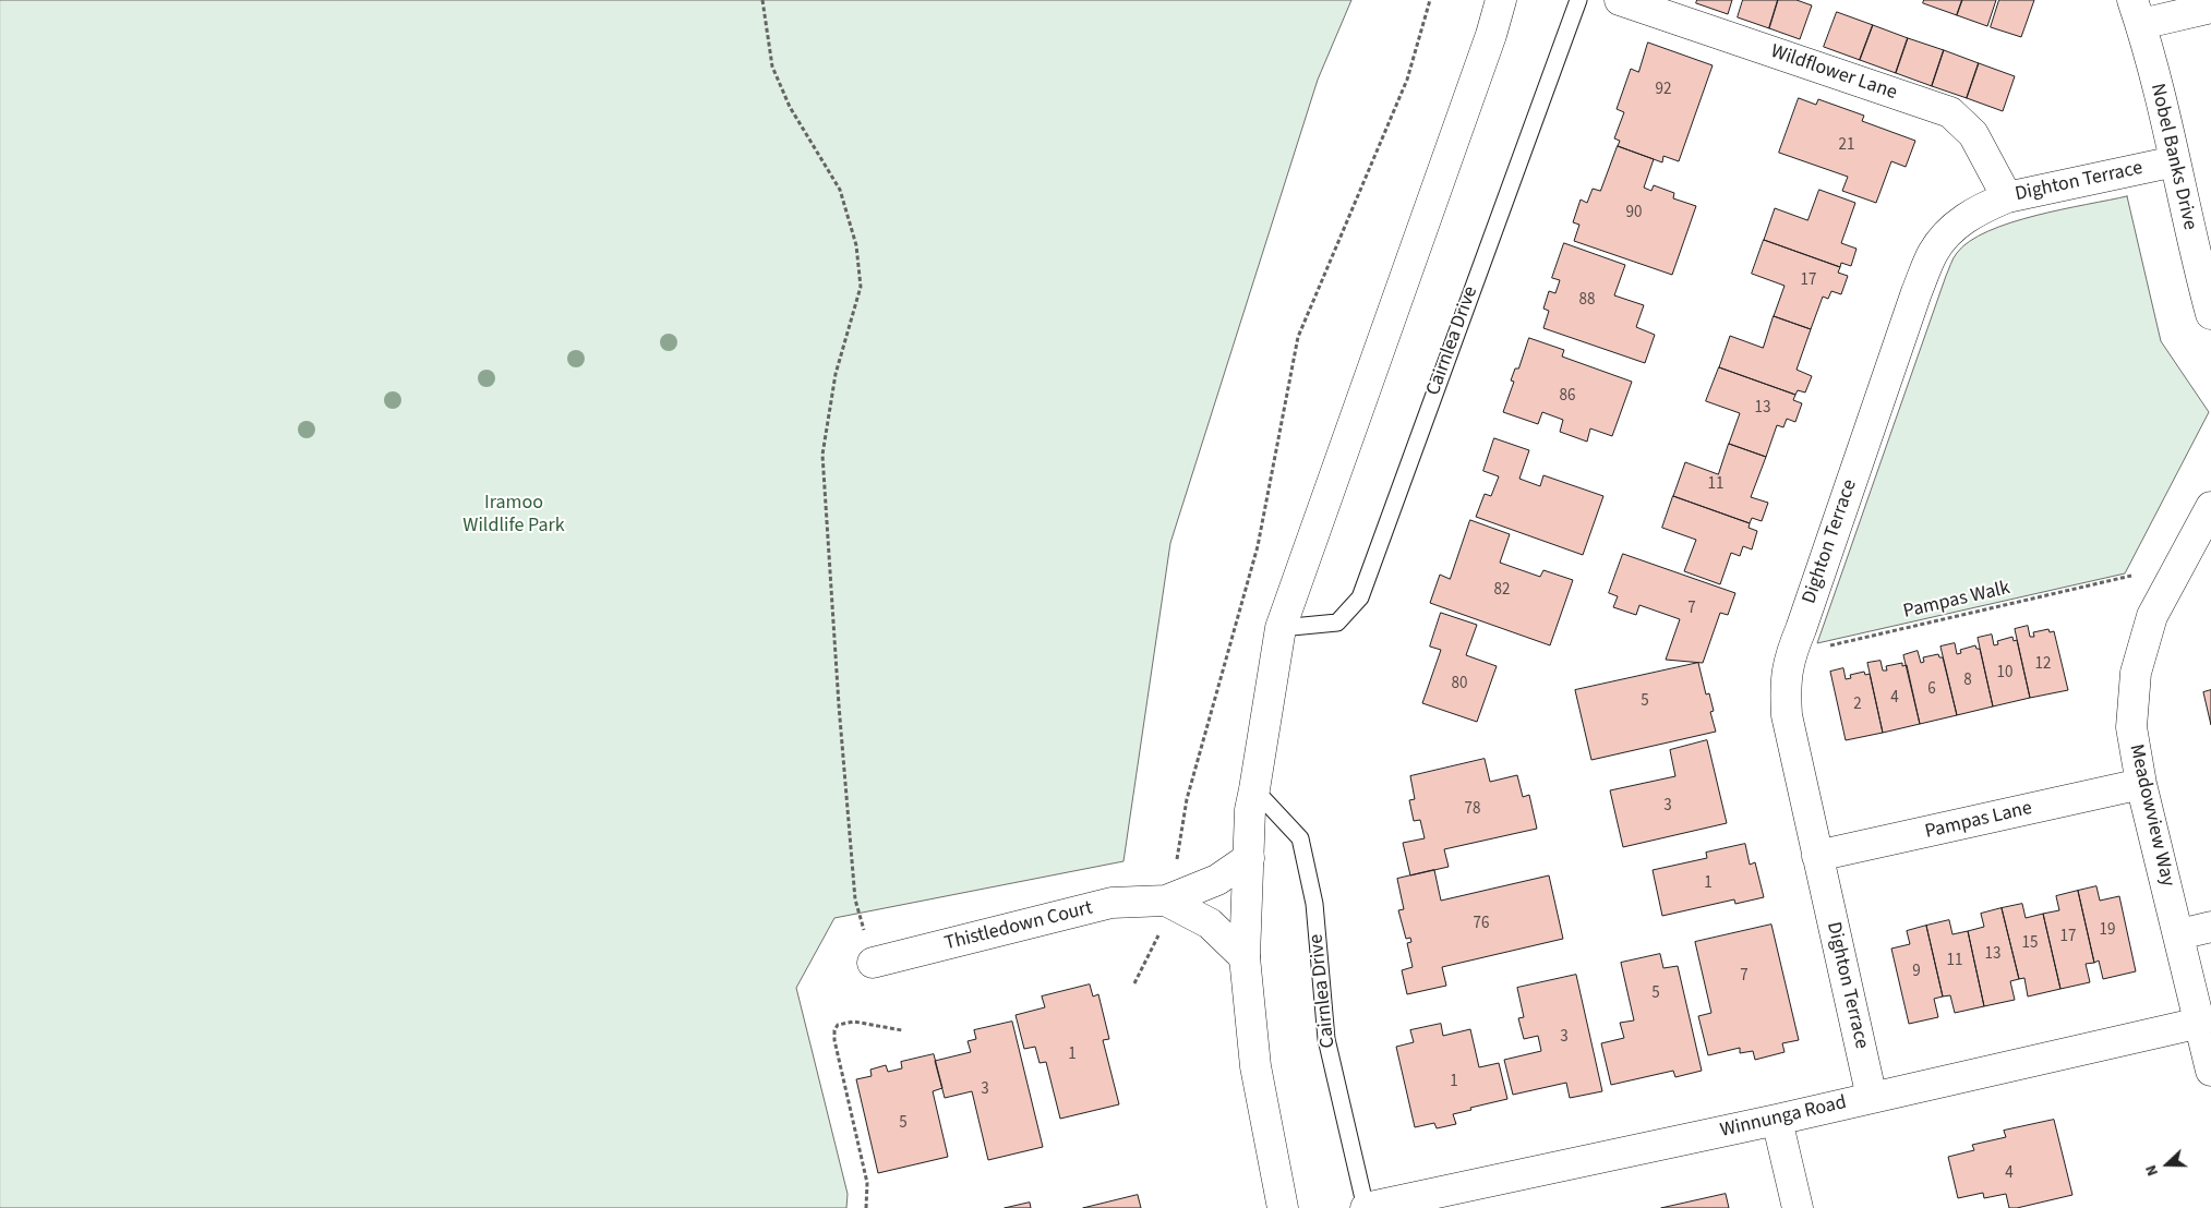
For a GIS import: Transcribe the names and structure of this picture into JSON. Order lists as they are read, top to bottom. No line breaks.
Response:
{"streets":{"street":["Wildflower Lane","Nobel Banks Drive","Dighton Terrace","Meadowview Way","Pampas Lane","Thistledown Court","Winnunga Road"],"lane":["Cairnlea Drive"],"path":["Pampas Walk"]},"crossings":[["Wildflower Lane","Dighton Terrace"],["Nobel Banks Drive","Dighton Terrace"],["Dighton Terrace","Pampas Walk"],["Dighton Terrace","Pampas Lane"],["Dighton Terrace","Winnunga Road"],["Cairnlea Drive","Winnunga Road"],["Meadowview Way","Pampas Lane"],["Meadowview Way","Winnunga Road"]],"parks":["Iramoo Wildlife Park"],"house_numbers":["92","21","90","17","88","86","13","11","82","7","12","10","8","80","6","4","5","2","3","78","1","76","19","17","15","13","11","9","7","5","3","1","1","3","5","4"],"north":"left"}
